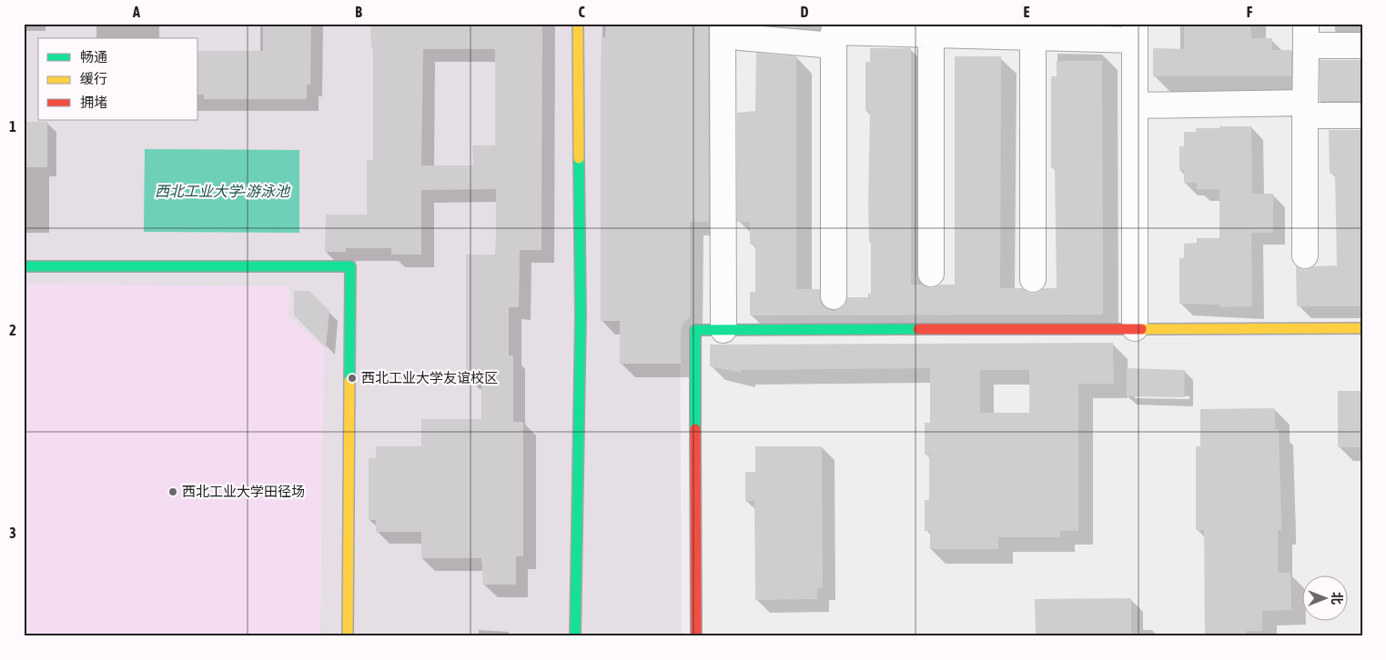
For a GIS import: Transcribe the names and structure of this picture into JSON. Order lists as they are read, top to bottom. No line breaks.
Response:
{"water":["西北工业大学-游泳池"],"places":["西北工业大学友谊校区","西北工业大学田径场"],"legend":["畅通","缓行","拥堵"],"north":"right","grid":{"columns":["A","B","C","D","E","F"],"rows":["1","2","3"]}}
